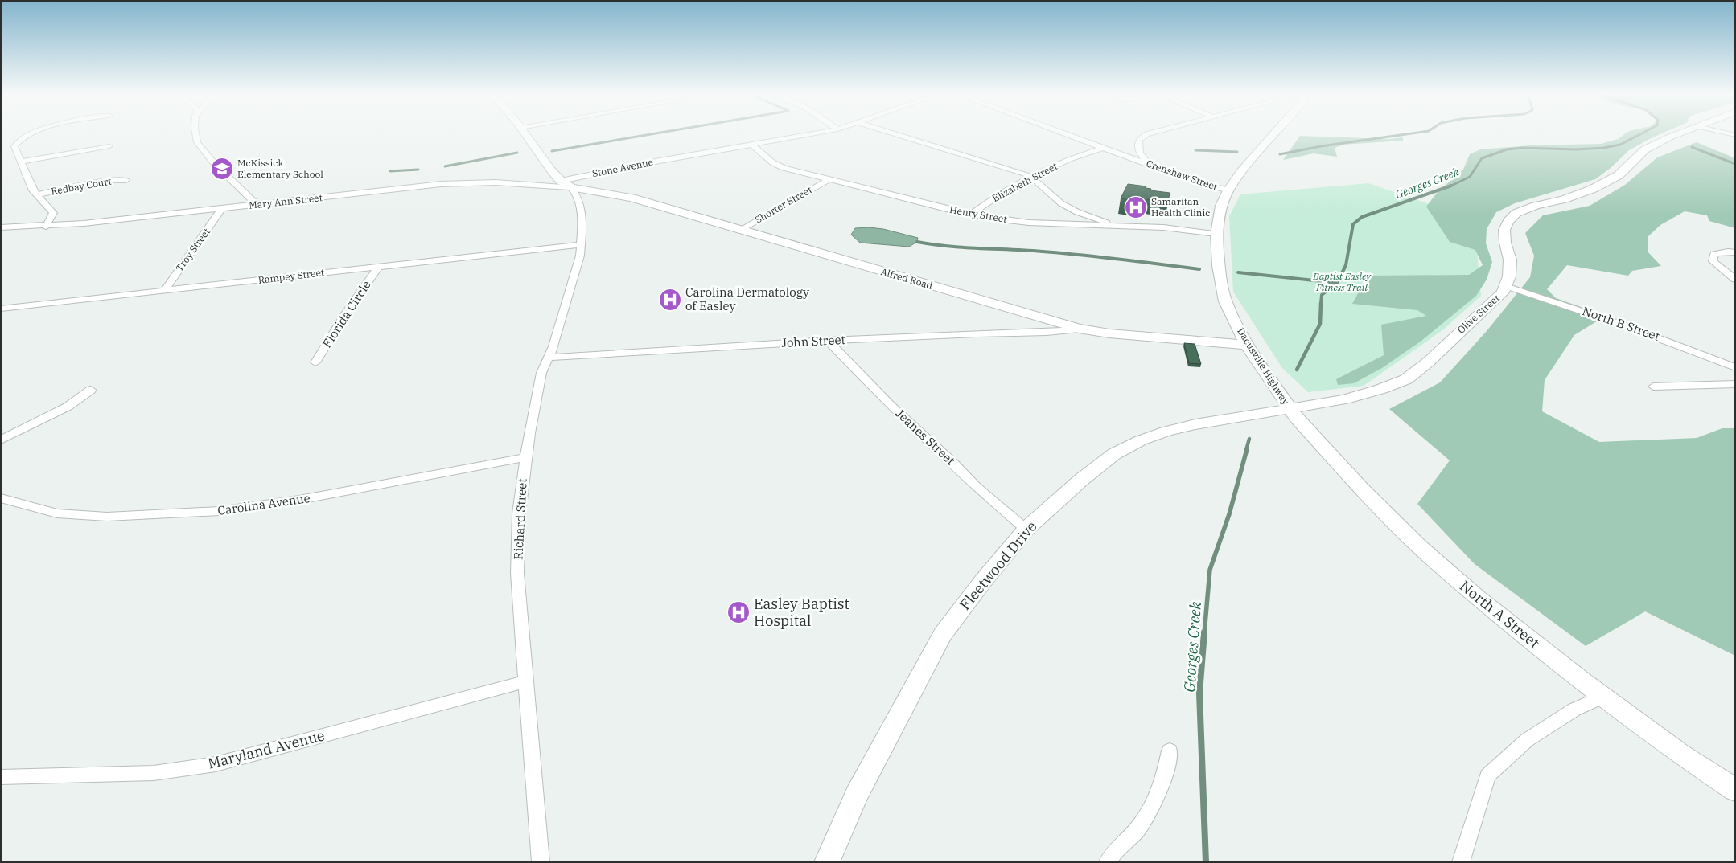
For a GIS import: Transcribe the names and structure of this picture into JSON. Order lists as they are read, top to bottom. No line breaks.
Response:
{"streets":{"street":["Stone Avenue","Crenshaw Street","Elizabeth Street","Redbay Court","Mary Ann Street","Shorter Street","Henry Street","Troy Street","Rampey Street","Alfred Road","Florida Circle","Olive Street","North B Street","John Street","Dacusville Highway","Jeanes Street","Carolina Avenue","Richard Street","Fleetwood Drive","North A Street","Maryland Avenue"]},"crossings":[["Stone Avenue","Mary Ann Street"],["Stone Avenue","Henry Street"],["Stone Avenue","Alfred Road"],["Stone Avenue","Richard Street"],["Crenshaw Street","Elizabeth Street"],["Crenshaw Street","Dacusville Highway"],["Elizabeth Street","Henry Street"],["Mary Ann Street","Troy Street"],["Mary Ann Street","Alfred Road"],["Mary Ann Street","Richard Street"],["Shorter Street","Henry Street"],["Shorter Street","Alfred Road"],["Henry Street","Dacusville Highway"],["Troy Street","Rampey Street"],["Rampey Street","Florida Circle"],["Rampey Street","Richard Street"],["Alfred Road","John Street"],["Alfred Road","Dacusville Highway"],["Alfred Road","Richard Street"],["Olive Street","North B Street"],["Olive Street","Dacusville Highway"],["Olive Street","Fleetwood Drive"],["Olive Street","North A Street"],["John Street","Jeanes Street"],["John Street","Richard Street"],["Dacusville Highway","Fleetwood Drive"],["Dacusville Highway","North A Street"],["Jeanes Street","Fleetwood Drive"],["Carolina Avenue","Richard Street"],["Richard Street","Maryland Avenue"],["Fleetwood Drive","North A Street"]],"water":["Georges Creek"],"parks":["Baptist Easley Fitness Trail"],"places":{"school or university":["McKissick Elementary School"],"hospital":["Samaritan Health Clinic","Carolina Dermatology of Easley","Easley Baptist Hospital"]}}
